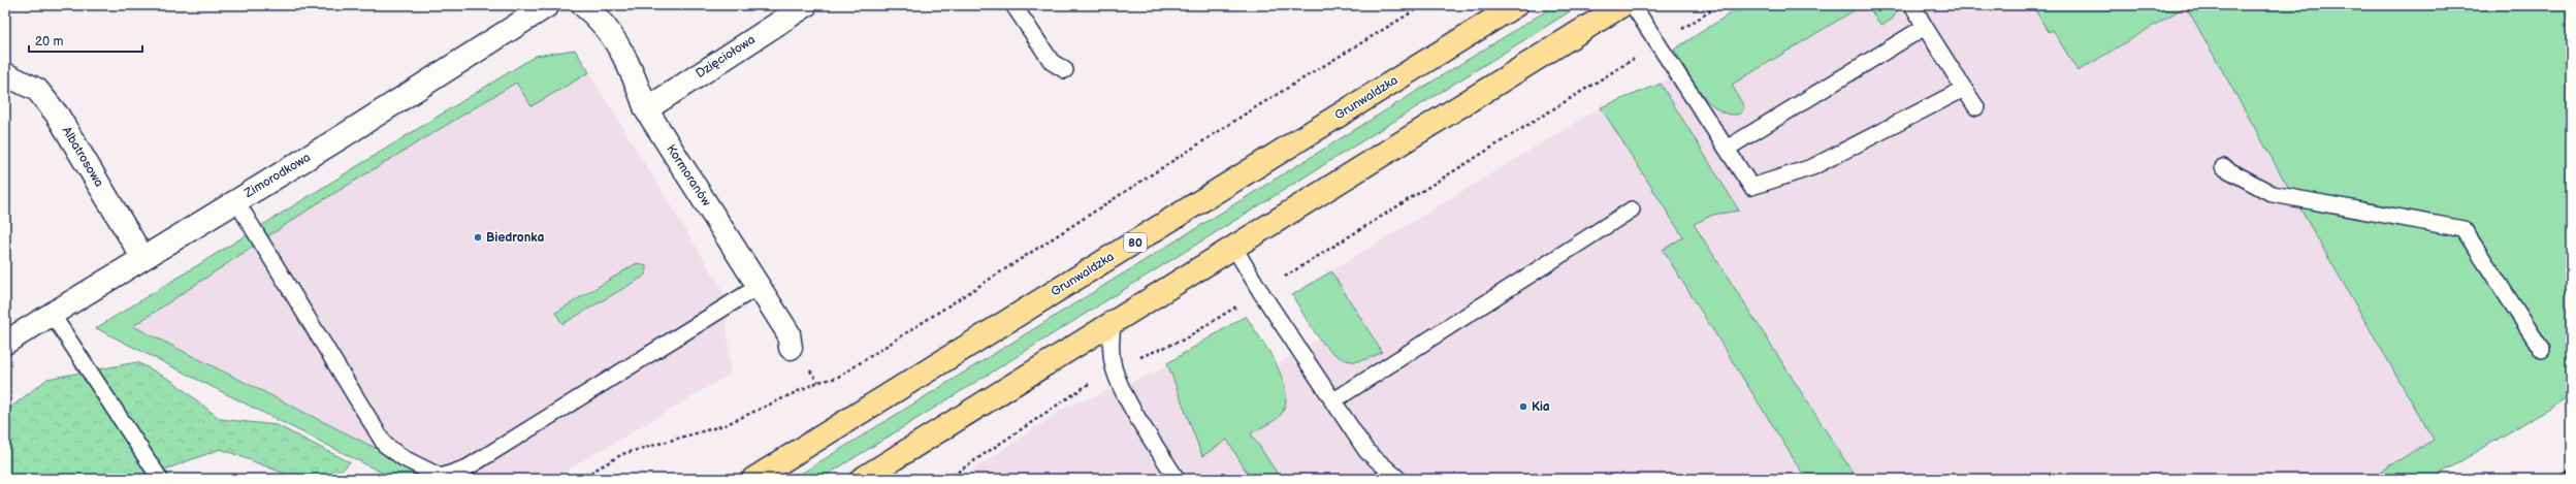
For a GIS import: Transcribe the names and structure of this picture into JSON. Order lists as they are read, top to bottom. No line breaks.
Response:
{"streets":{"main road":["Grunwaldzka","80"],"street":["Dzięciołowa","Albatrosowa","Zimorodkowa","Kormoranów"]},"crossings":[["Dzięciołowa","Kormoranów"],["Albatrosowa","Zimorodkowa"]],"places":["Biedronka","Kia"],"scale_bar":"20 m"}
